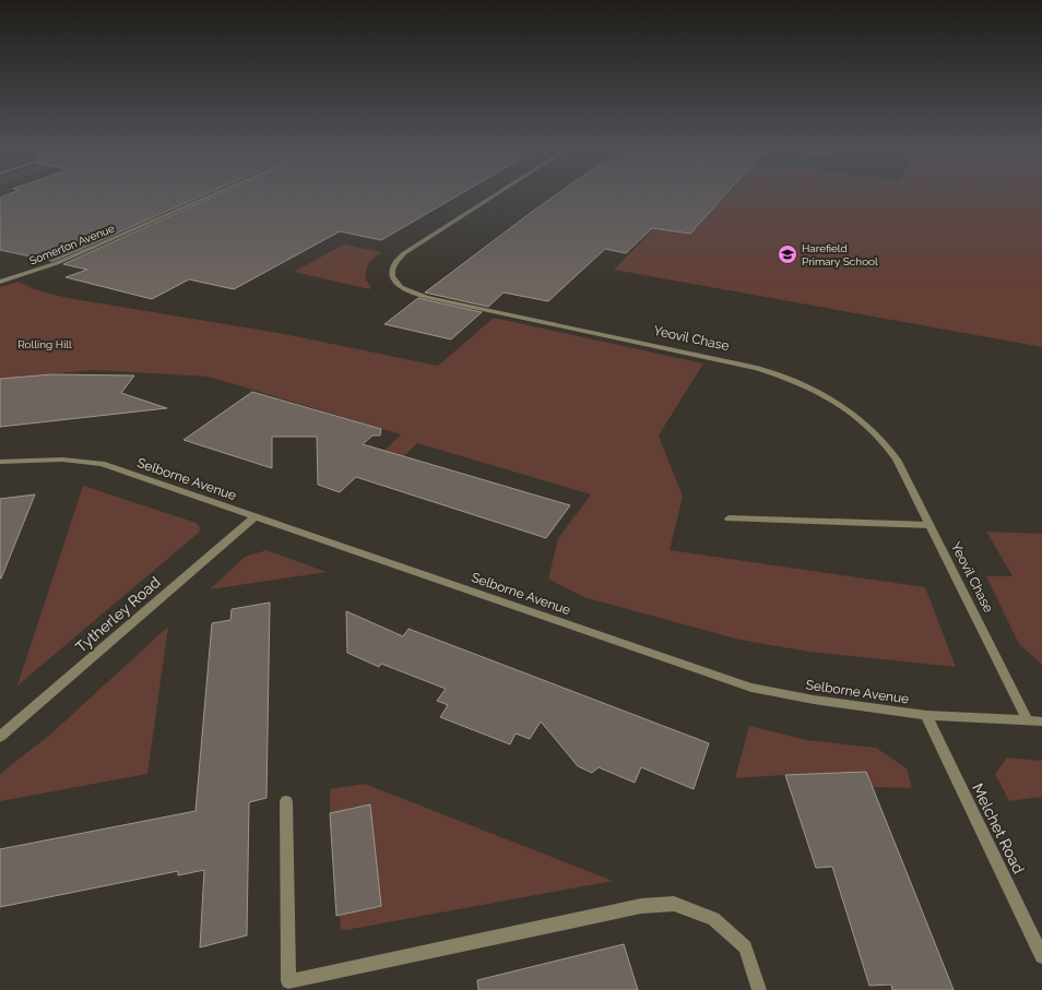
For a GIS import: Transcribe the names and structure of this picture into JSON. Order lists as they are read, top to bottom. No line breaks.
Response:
{"streets":{"street":["Somerton Avenue","Yeovil Chase","Selborne Avenue","Tytherley Road","Melchet Road"]},"crossings":[["Yeovil Chase","Selborne Avenue"],["Selborne Avenue","Tytherley Road"],["Selborne Avenue","Melchet Road"]],"parks":["Rolling Hill"],"places":{"school or university":["Harefield Primary School"]}}
